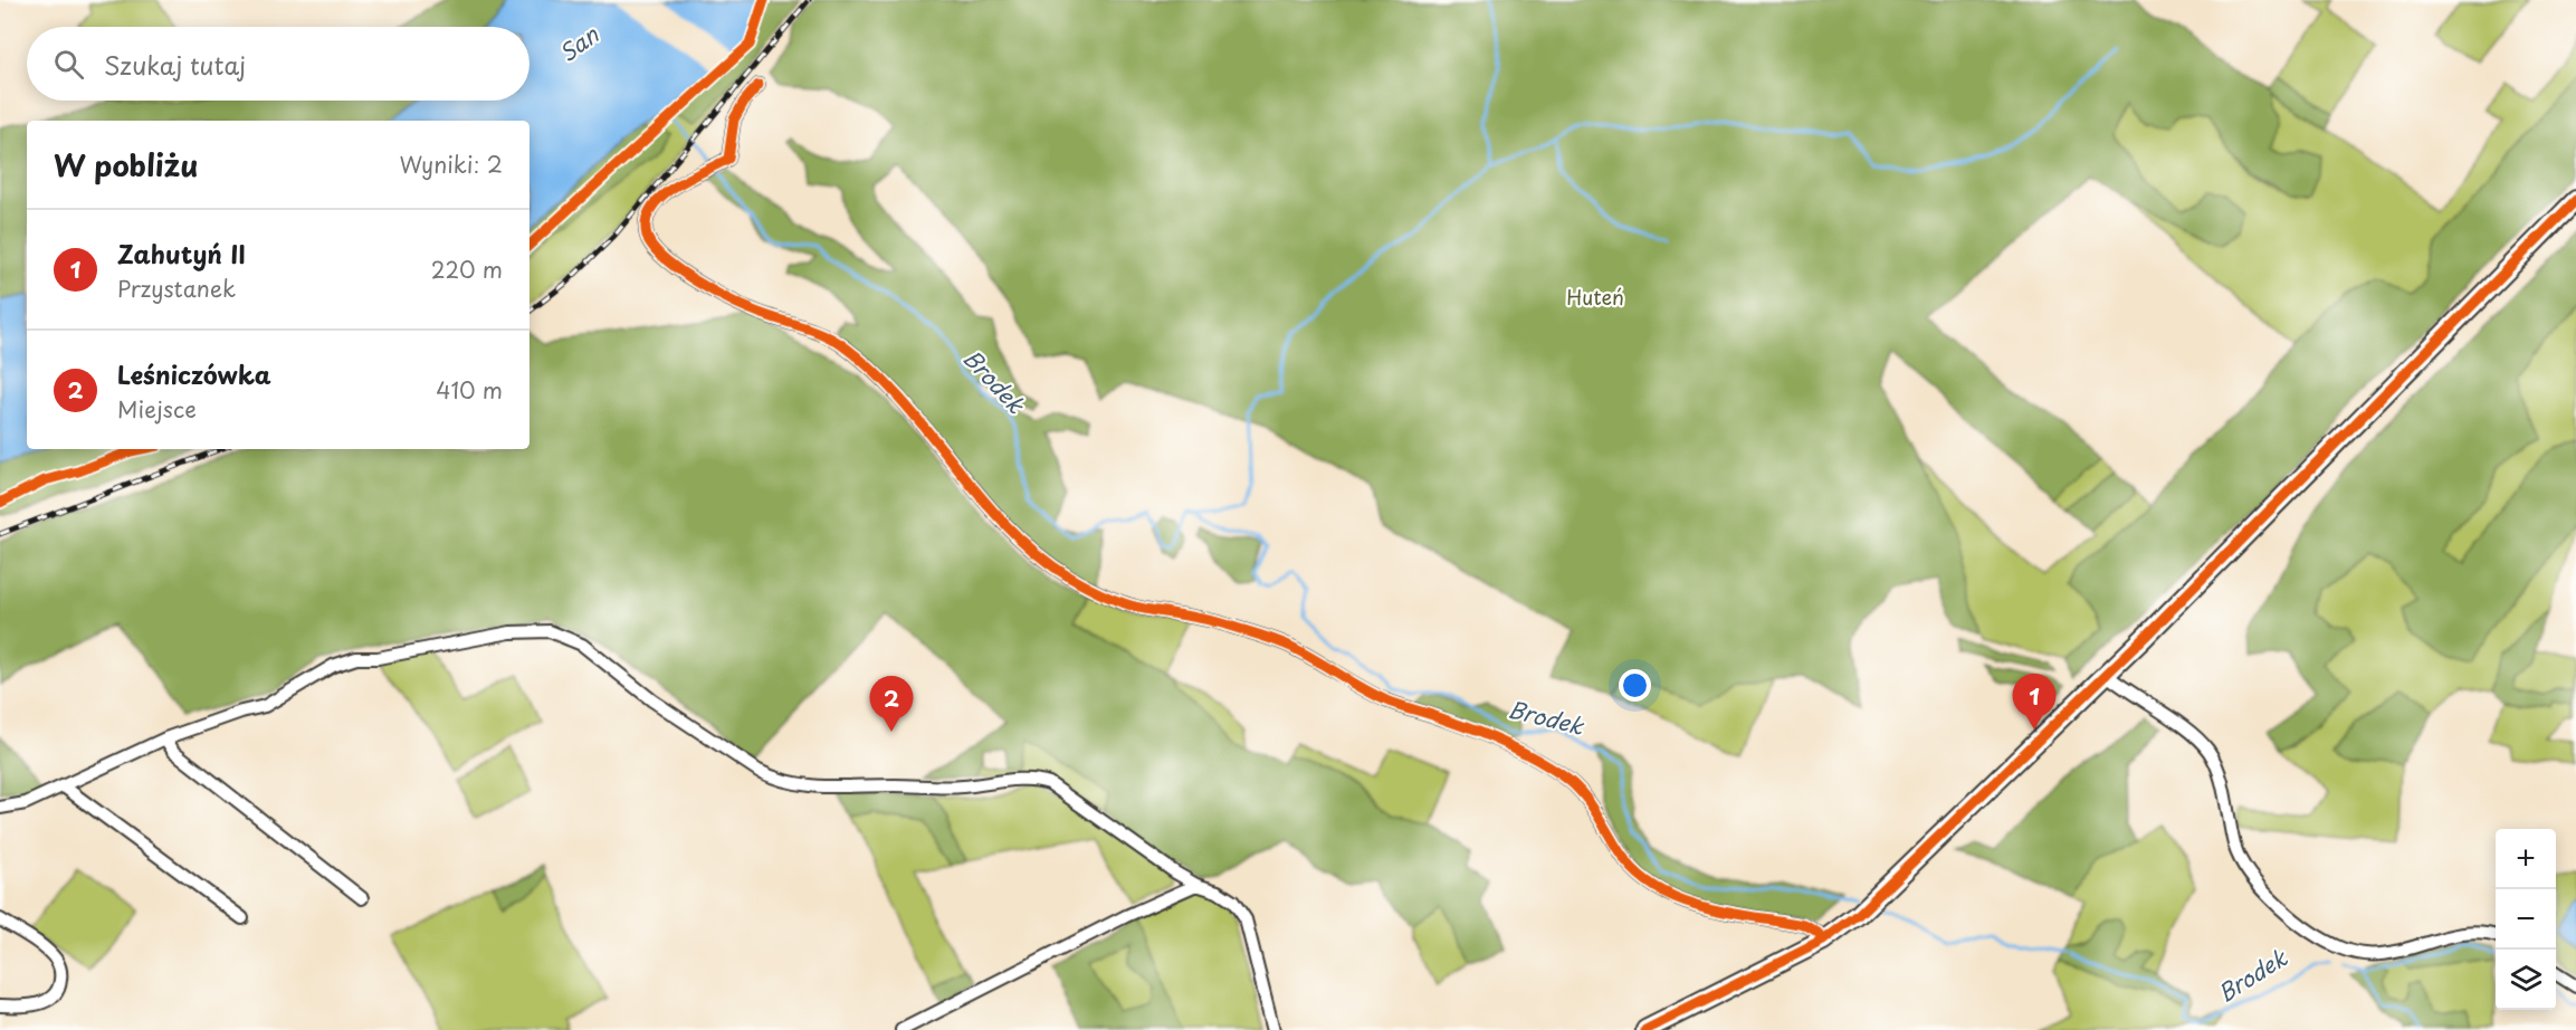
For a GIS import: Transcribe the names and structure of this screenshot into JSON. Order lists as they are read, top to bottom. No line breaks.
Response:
{"water":["San","Brodek"],"parks":["Huteń"],"page":{"search":"Szukaj tutaj","heading":["W pobliżu","Wyniki: 2"],"list":[{"mark":"1","name":"Zahutyń II","note":"Przystanek","value":"220 m"},{"mark":"2","name":"Leśniczówka","note":"Miejsce","value":"410 m"}],"pins":["1","2"],"map_buttons":["+","−"]}}
